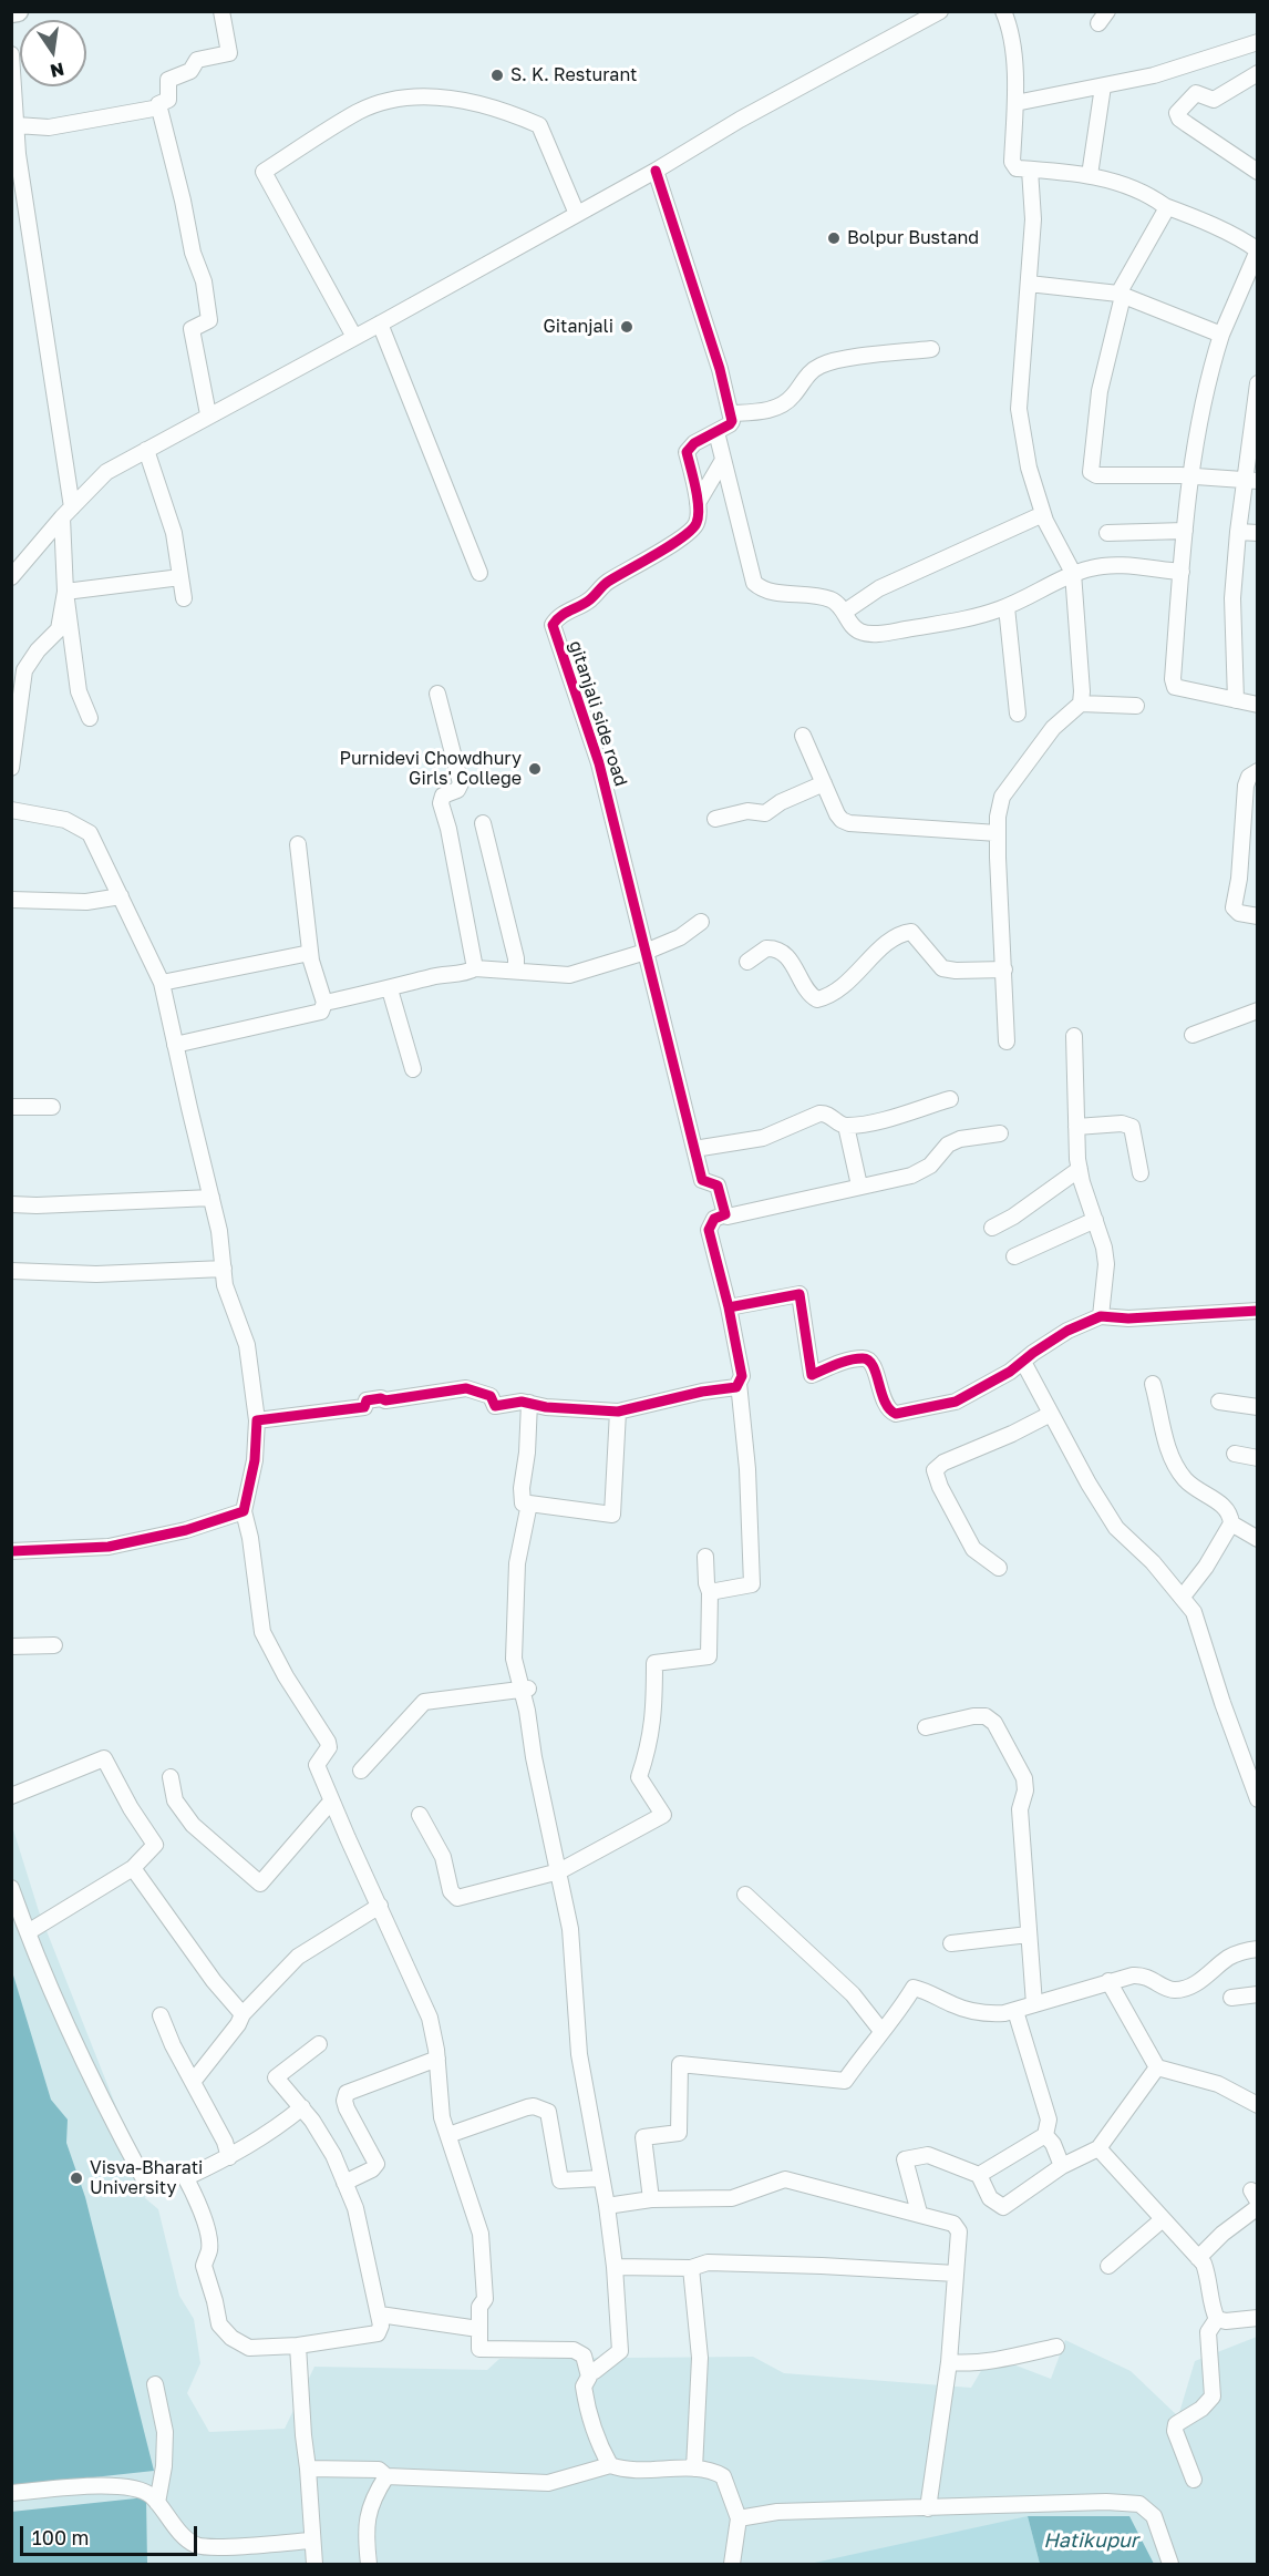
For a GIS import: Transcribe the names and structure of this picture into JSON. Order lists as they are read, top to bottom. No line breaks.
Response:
{"streets":{"street":["gitanjali side road"]},"water":["Hatikupur"],"places":["S. K. Resturant","Bolpur Bustand","Gitanjali","Purnidevi Chowdhury Girls' College","Visva-Bharati University"],"scale_bar":"100 m","north":"bottom"}
